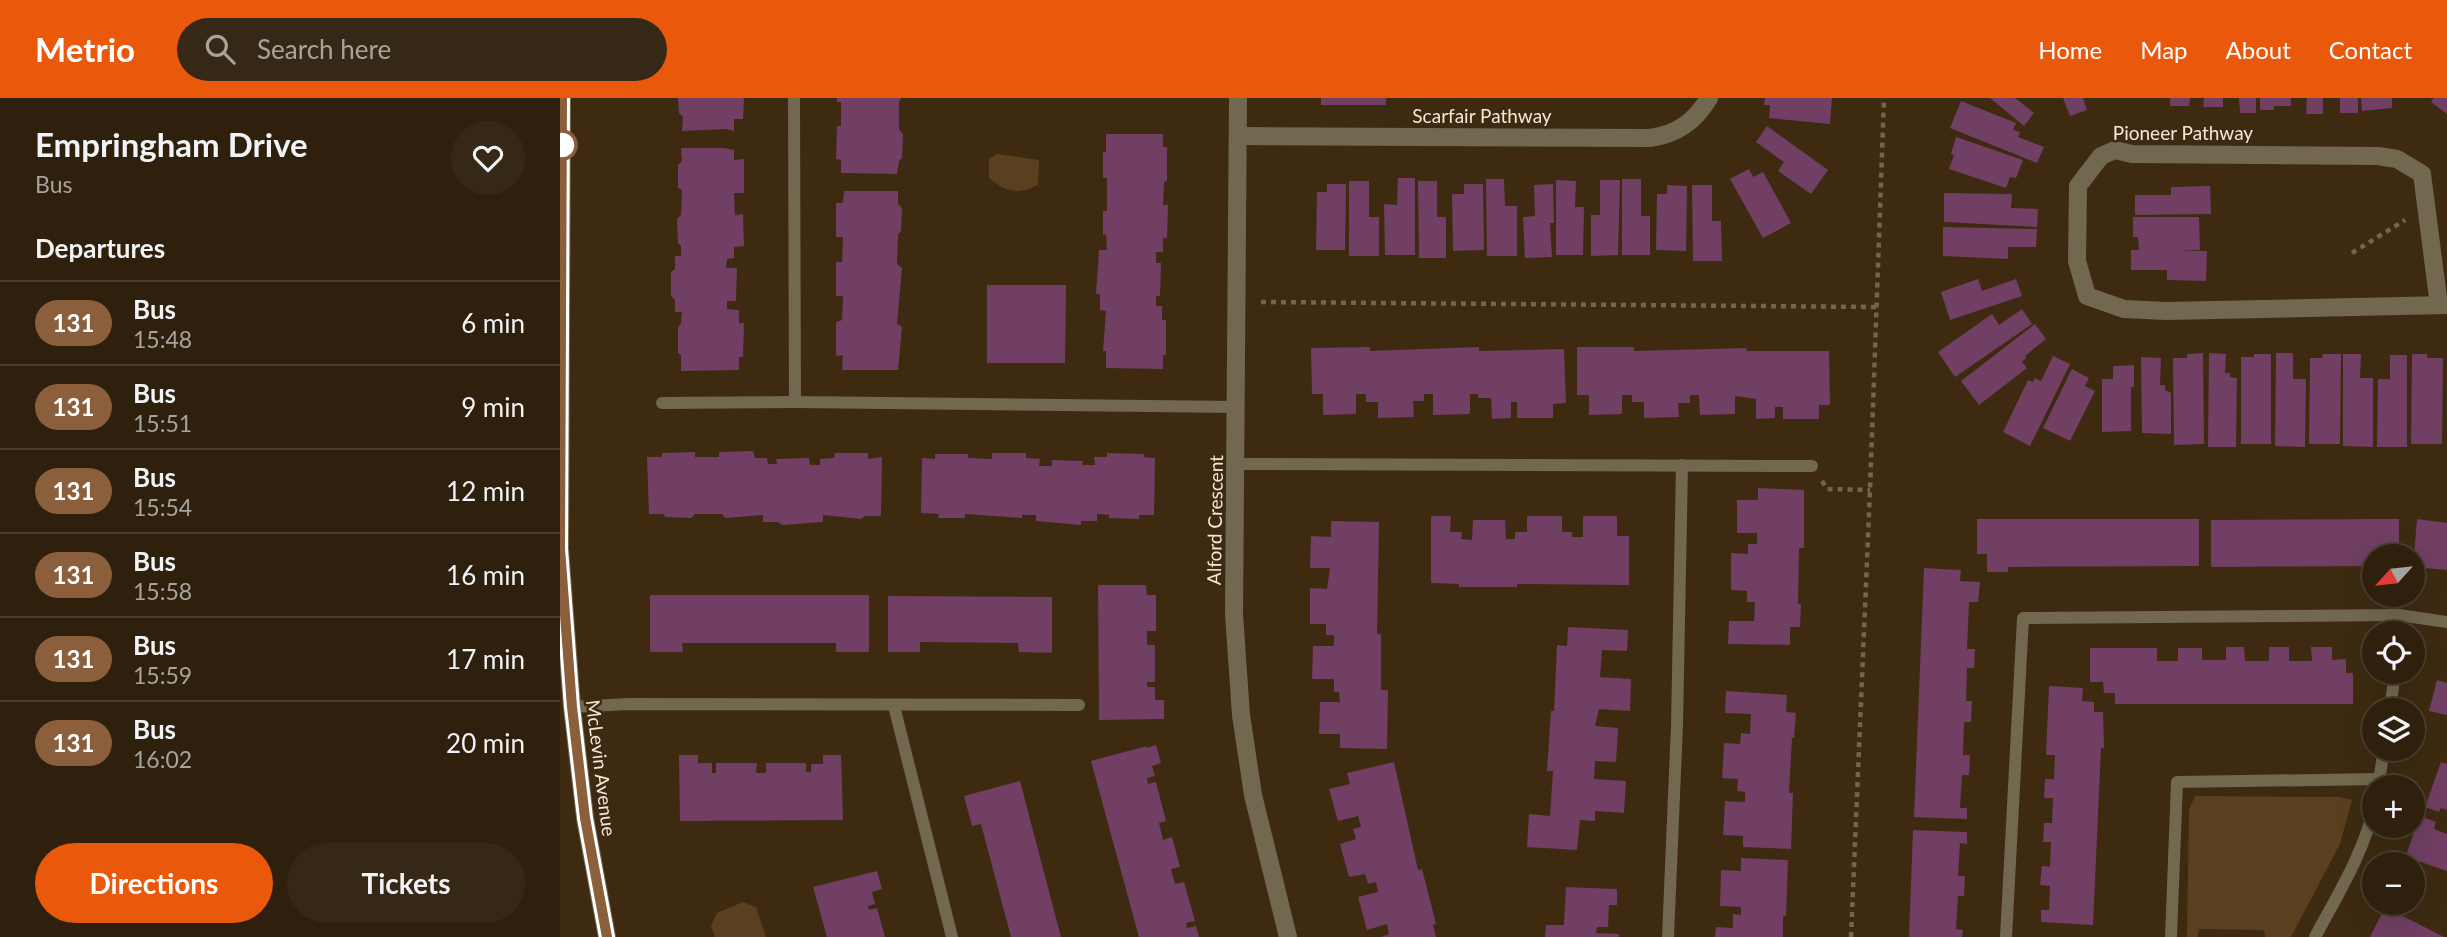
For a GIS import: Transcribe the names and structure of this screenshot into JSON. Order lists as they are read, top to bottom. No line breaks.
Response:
{"streets":{"street":["Scarfair Pathway","Pioneer Pathway","Alford Crescent","McLevin Avenue"]},"crossings":[["Scarfair Pathway","Alford Crescent"]],"lines":["bus line 131"],"north":"bottom left","page":{"header":"Metrio","search":"Search here","nav":["Home","Map","About","Contact"],"heading":[["Empringham Drive","Bus"],"Departures"],"list":[{"mark":"131","name":"Bus","note":"15:48","value":"6 min"},{"mark":"131","name":"Bus","note":"15:51","value":"9 min"},{"mark":"131","name":"Bus","note":"15:54","value":"12 min"},{"mark":"131","name":"Bus","note":"15:58","value":"16 min"},{"mark":"131","name":"Bus","note":"15:59","value":"17 min"},{"mark":"131","name":"Bus","note":"16:02","value":"20 min"}],"map_buttons":["+","−"],"buttons":["Directions","Tickets"]}}
